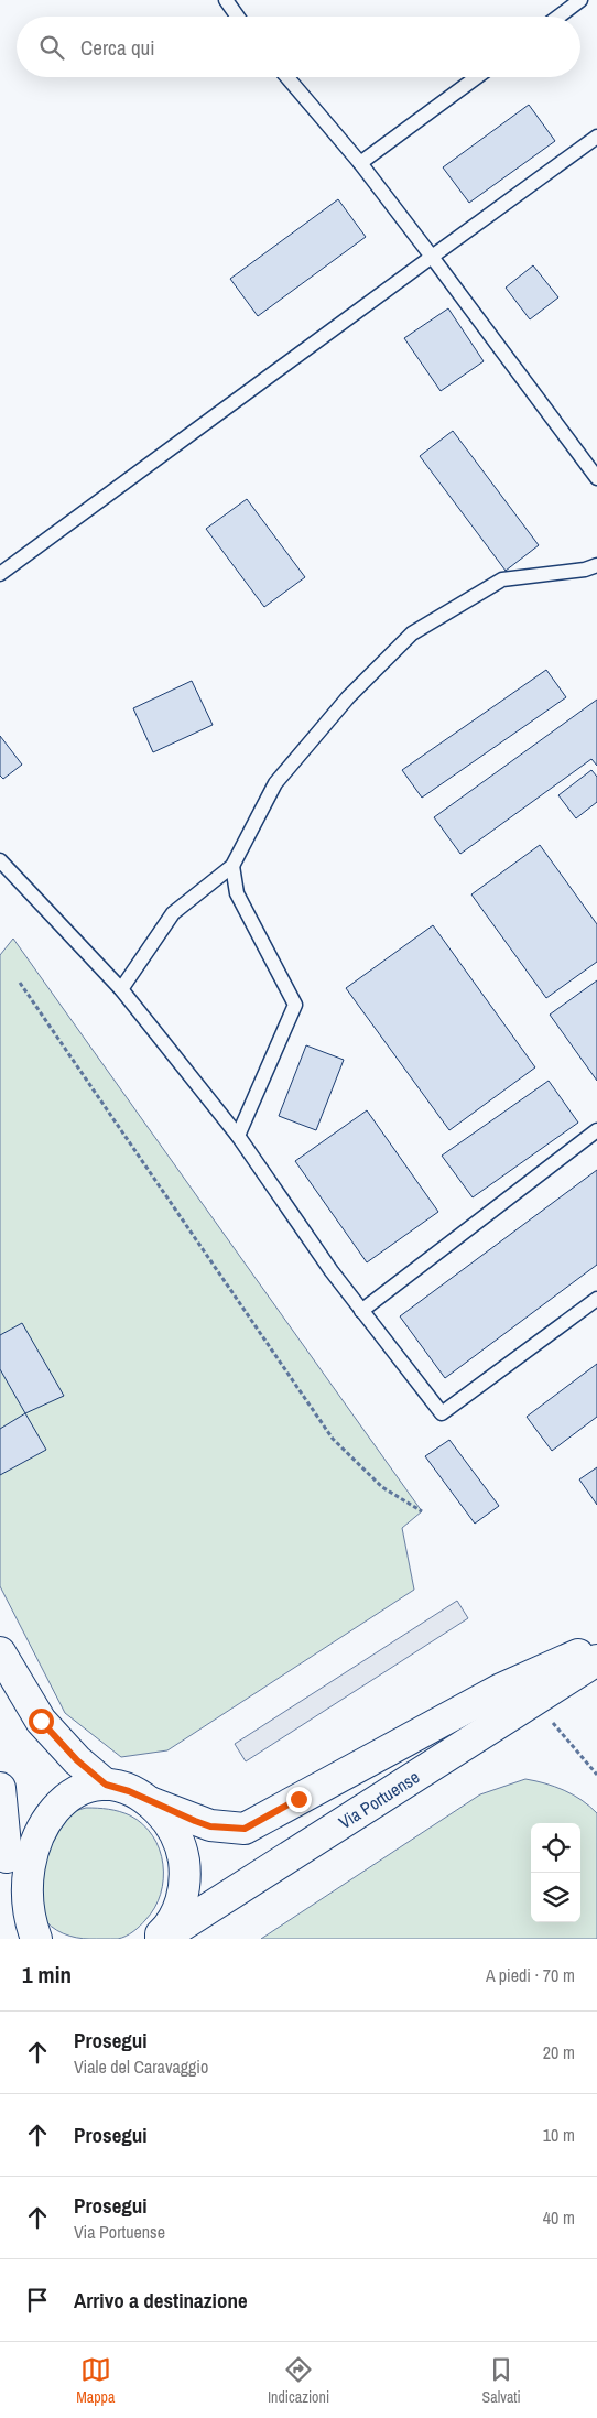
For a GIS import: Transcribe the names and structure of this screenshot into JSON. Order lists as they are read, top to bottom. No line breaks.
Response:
{"streets":{"street":["Via Portuense"]},"page":{"search":"Cerca qui","heading":["1 min","A piedi · 70 m"],"list":[["Prosegui","Viale del Caravaggio","20 m"],["Prosegui","10 m"],["Prosegui","Via Portuense","40 m"],"Arrivo a destinazione"],"nav":["Mappa","Indicazioni","Salvati"]}}
